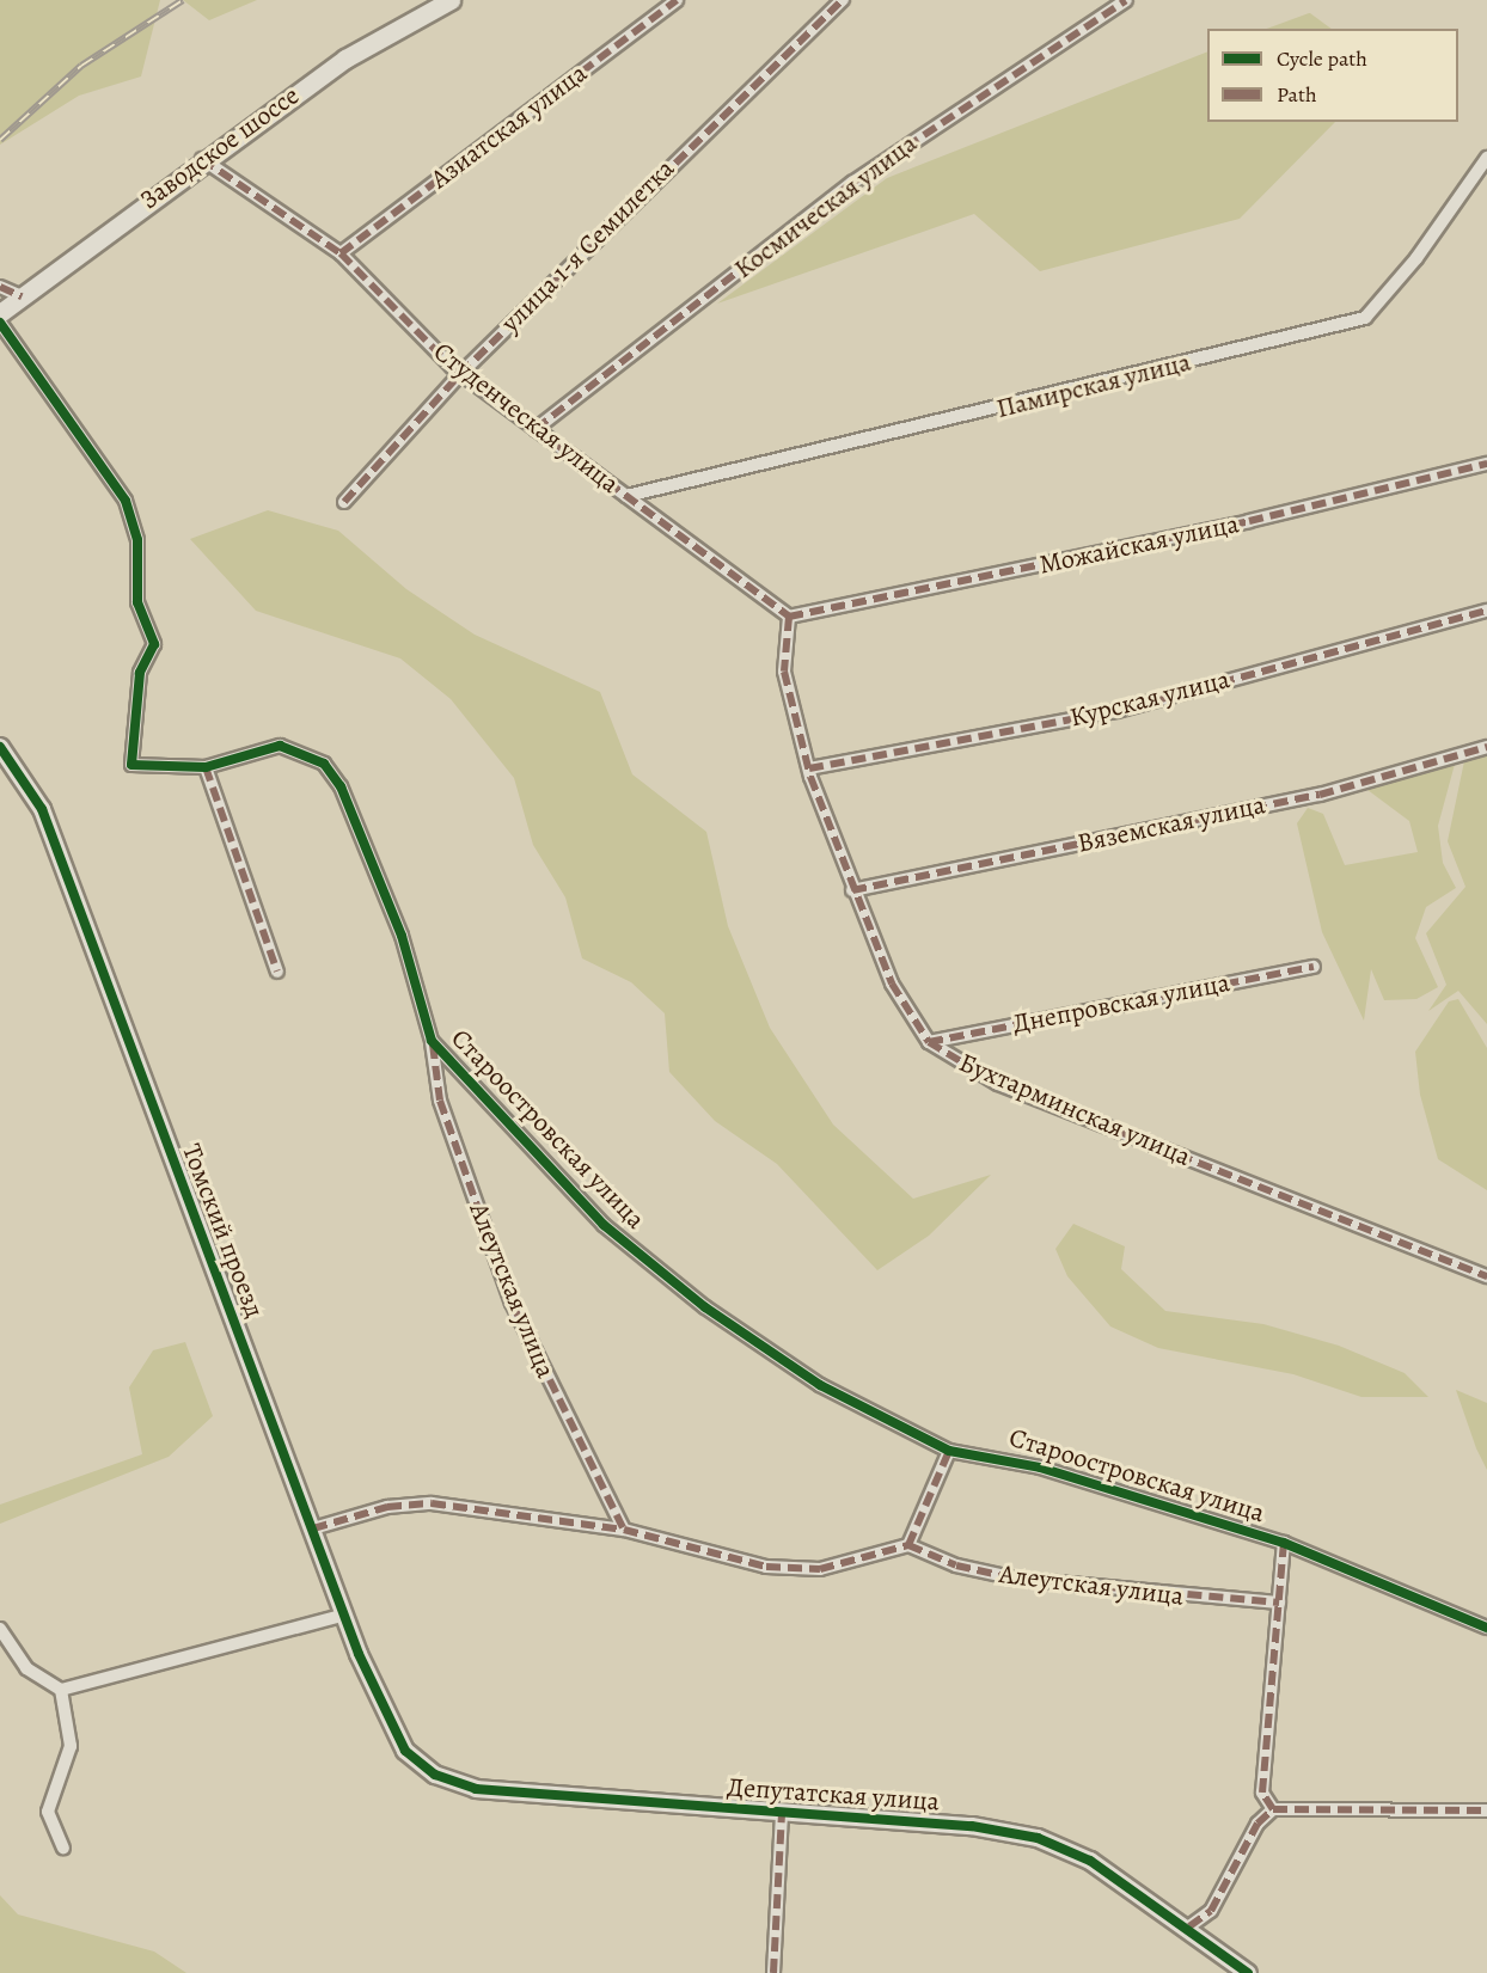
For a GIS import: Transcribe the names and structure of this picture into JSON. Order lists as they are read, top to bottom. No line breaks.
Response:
{"streets":{"main road":["Заводское шоссе"],"street":["Азиатская улица","Космическая улица","улица 1-я Семилетка","Памирская улица","Студенческая улица","Можайская улица","Курская улица","Вяземская улица","Днепровская улица","Бухтарминская улица","Староостровская улица","Томский проезд","Алеутская улица","Депутатская улица"]},"crossings":[["Азиатская улица","Студенческая улица"],["Заводское шоссе","Студенческая улица"],["Космическая улица","Студенческая улица"],["улица 1-я Семилетка","Студенческая улица"],["Памирская улица","Студенческая улица"],["Студенческая улица","Можайская улица"],["Студенческая улица","Бухтарминская улица"],["Можайская улица","Бухтарминская улица"],["Курская улица","Бухтарминская улица"],["Вяземская улица","Бухтарминская улица"],["Днепровская улица","Бухтарминская улица"],["Староостровская улица","Алеутская улица"],["Томский проезд","Депутатская улица"]],"legend":["Cycle path","Path"]}
